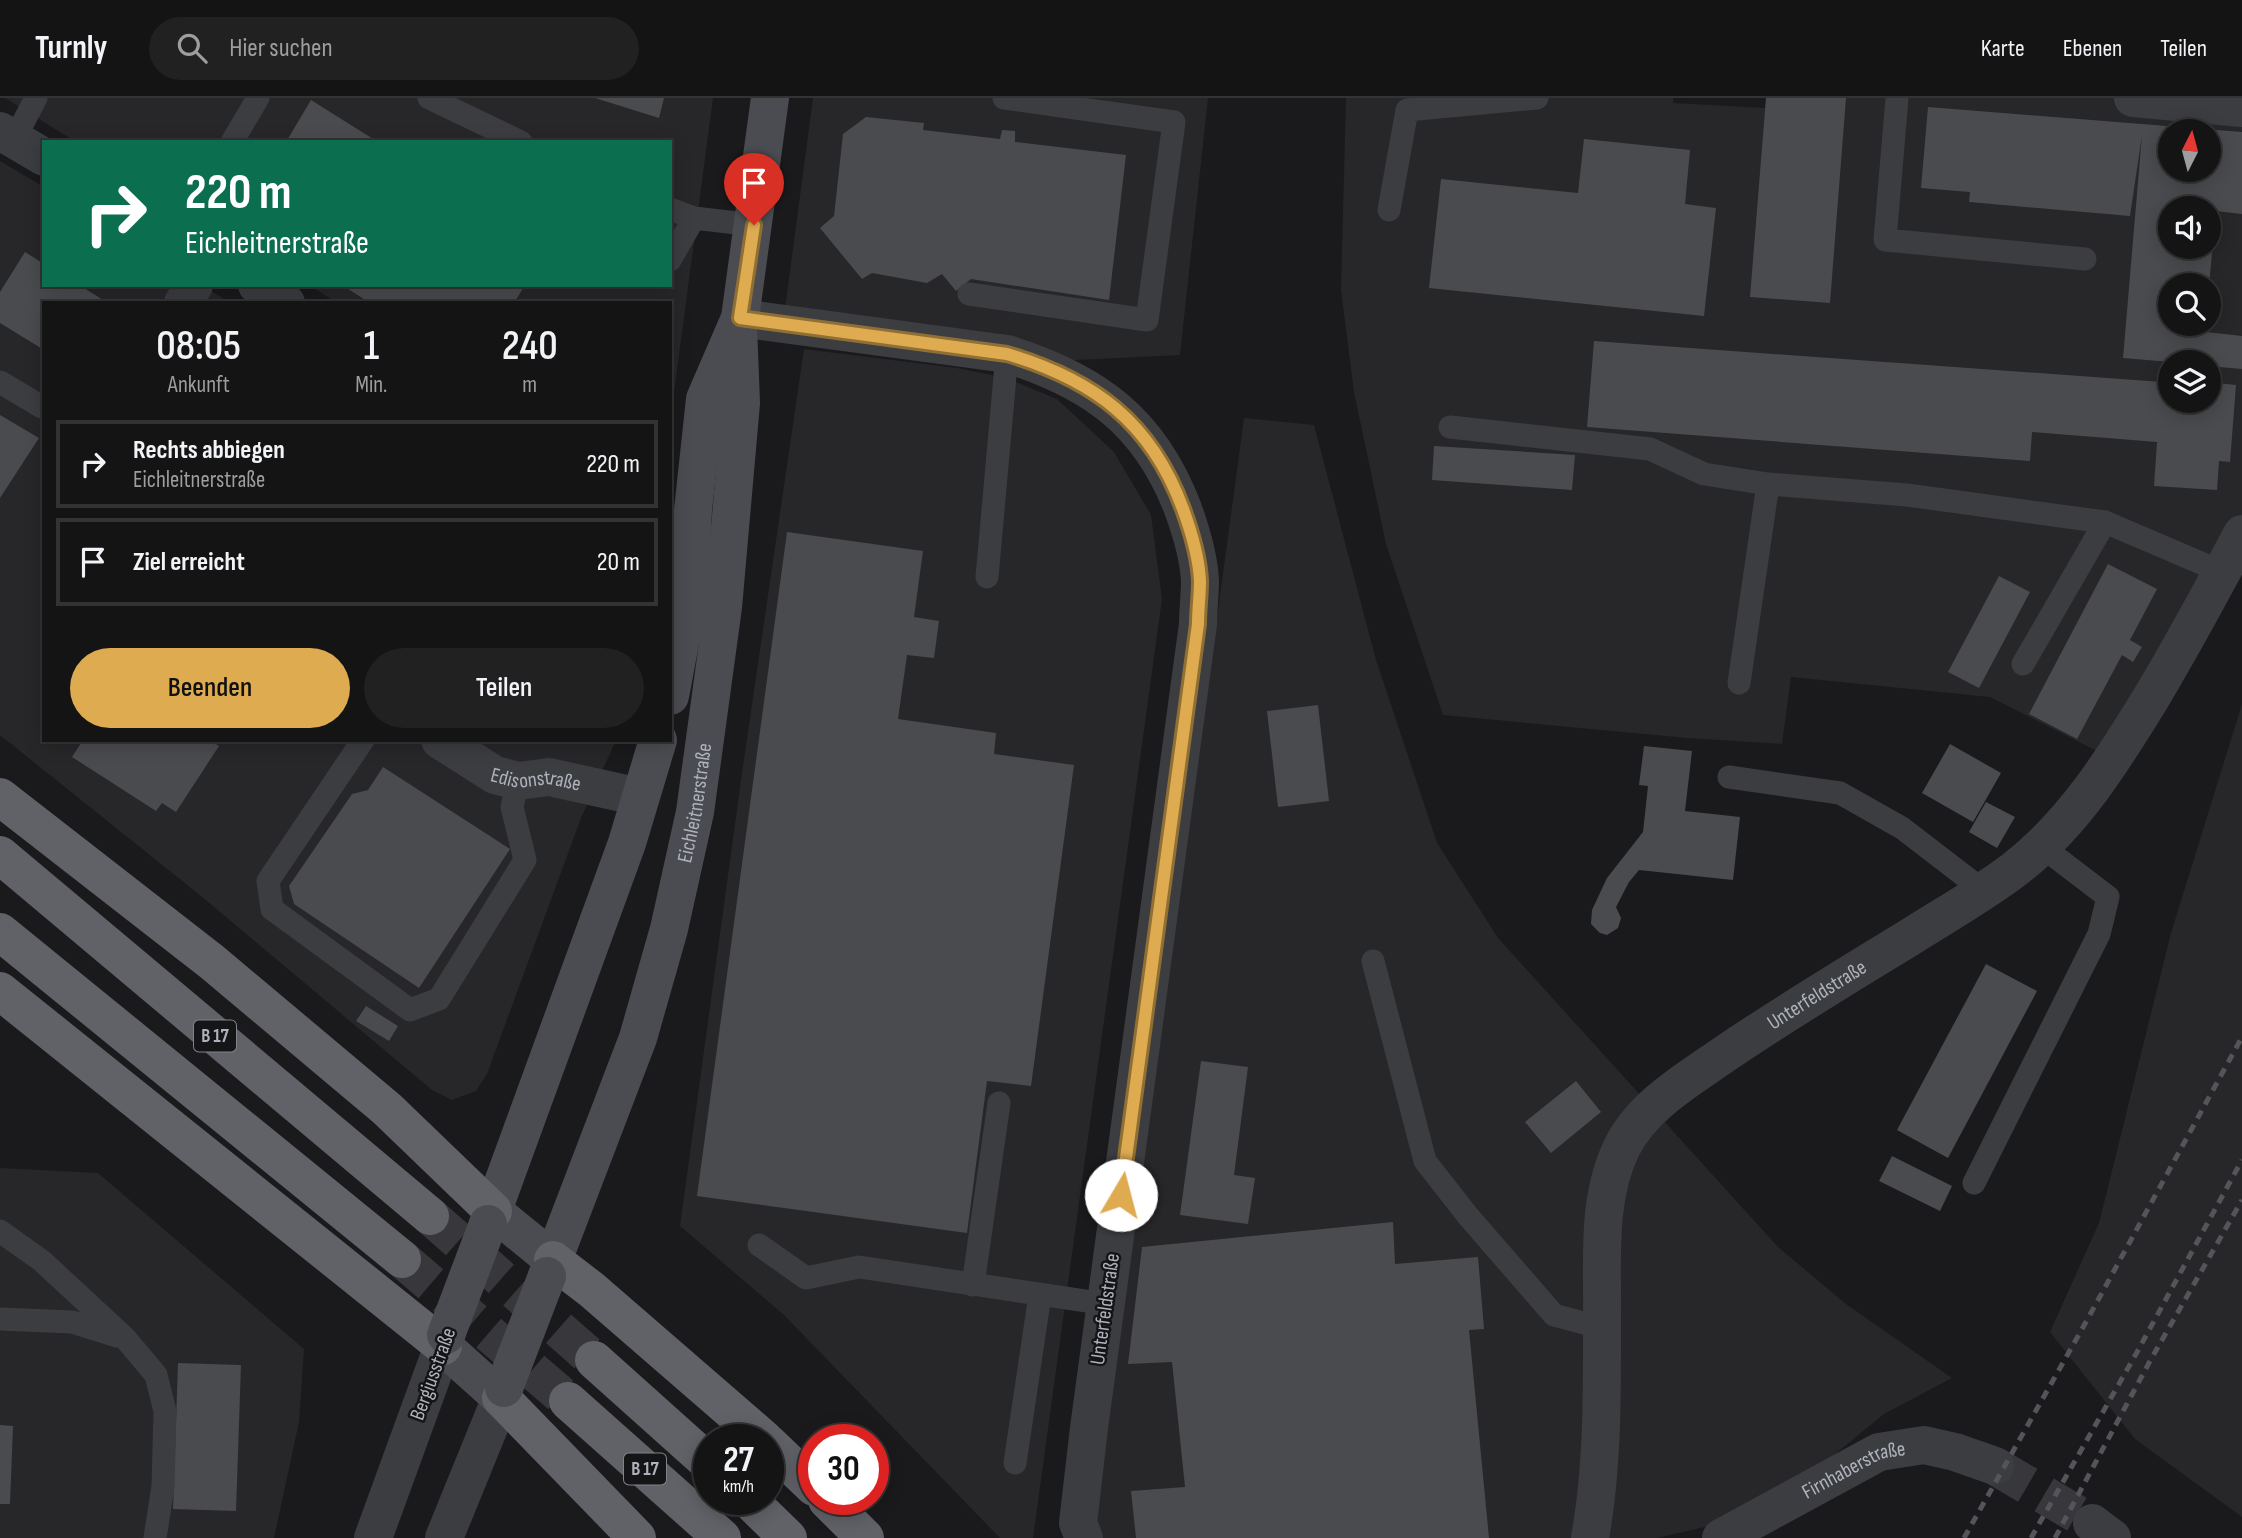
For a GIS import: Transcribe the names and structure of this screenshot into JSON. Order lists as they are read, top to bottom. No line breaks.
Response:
{"streets":{"highway":["B 17"],"main road":["Eichleitnerstraße","Bergiusstraße"],"street":["Edisonstraße","Unterfeldstraße","Firnhaberstraße"]},"crossings":[["Eichleitnerstraße","Unterfeldstraße"]],"north":"top","page":{"header":"Turnly","search":"Hier suchen","nav":["Karte","Ebenen","Teilen"],"turn":["220 m","Eichleitnerstraße"],"eta":["08:05","Ankunft","1","Min.","240","m"],"list":[{"name":"Rechts abbiegen","note":"Eichleitnerstraße","value":"220 m"},{"name":"Ziel erreicht","value":"20 m"}],"buttons":["Beenden","Teilen"],"speed":"27 km/h","limit":"30"}}
